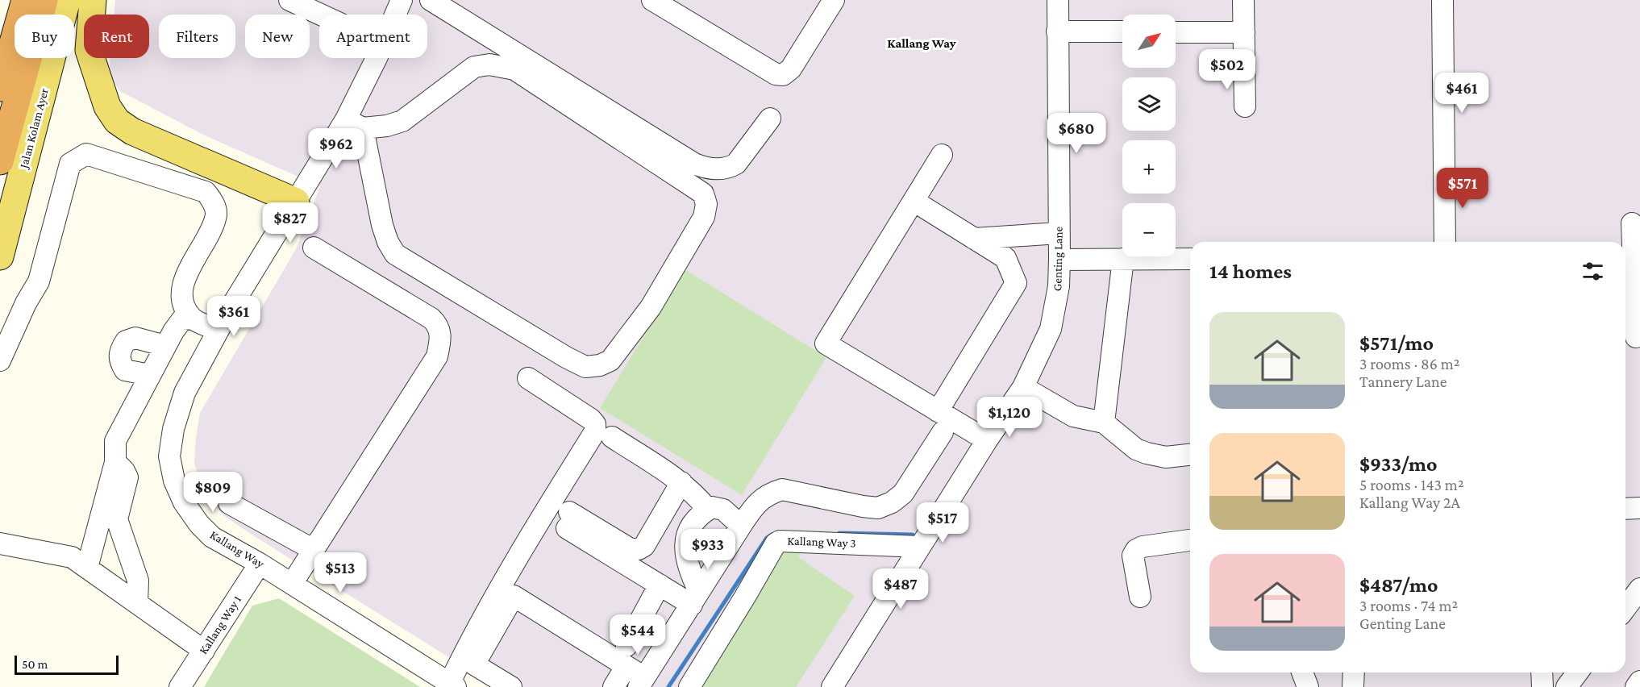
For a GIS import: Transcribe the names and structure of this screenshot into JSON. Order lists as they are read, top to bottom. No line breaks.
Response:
{"streets":{"main road":["Jalan Kolam Ayer"],"street":["Genting Lane","Kallang Way 3","Kallang Way","Kallang Way 1"]},"crossings":[["Genting Lane","Kallang Way 3"],["Kallang Way","Kallang Way 1"]],"districts":["Kallang Way"],"scale_bar":"50 m","north":"top right","page":{"map_buttons":["+","−"],"chip":["Buy","Rent","Filters","New","Apartment"],"price":["$502","$461","$680","$962","$571","$827","$361","$1,120","$809","$517","$933","$513","$487","$544"],"heading":"14 homes","list":[{"name":"$571/mo","note":"3 rooms · 86 m² · Tannery Lane"},{"name":"$933/mo","note":"5 rooms · 143 m² · Kallang Way 2A"},{"name":"$487/mo","note":"3 rooms · 74 m² · Genting Lane"}],"scale":"50 m"}}
